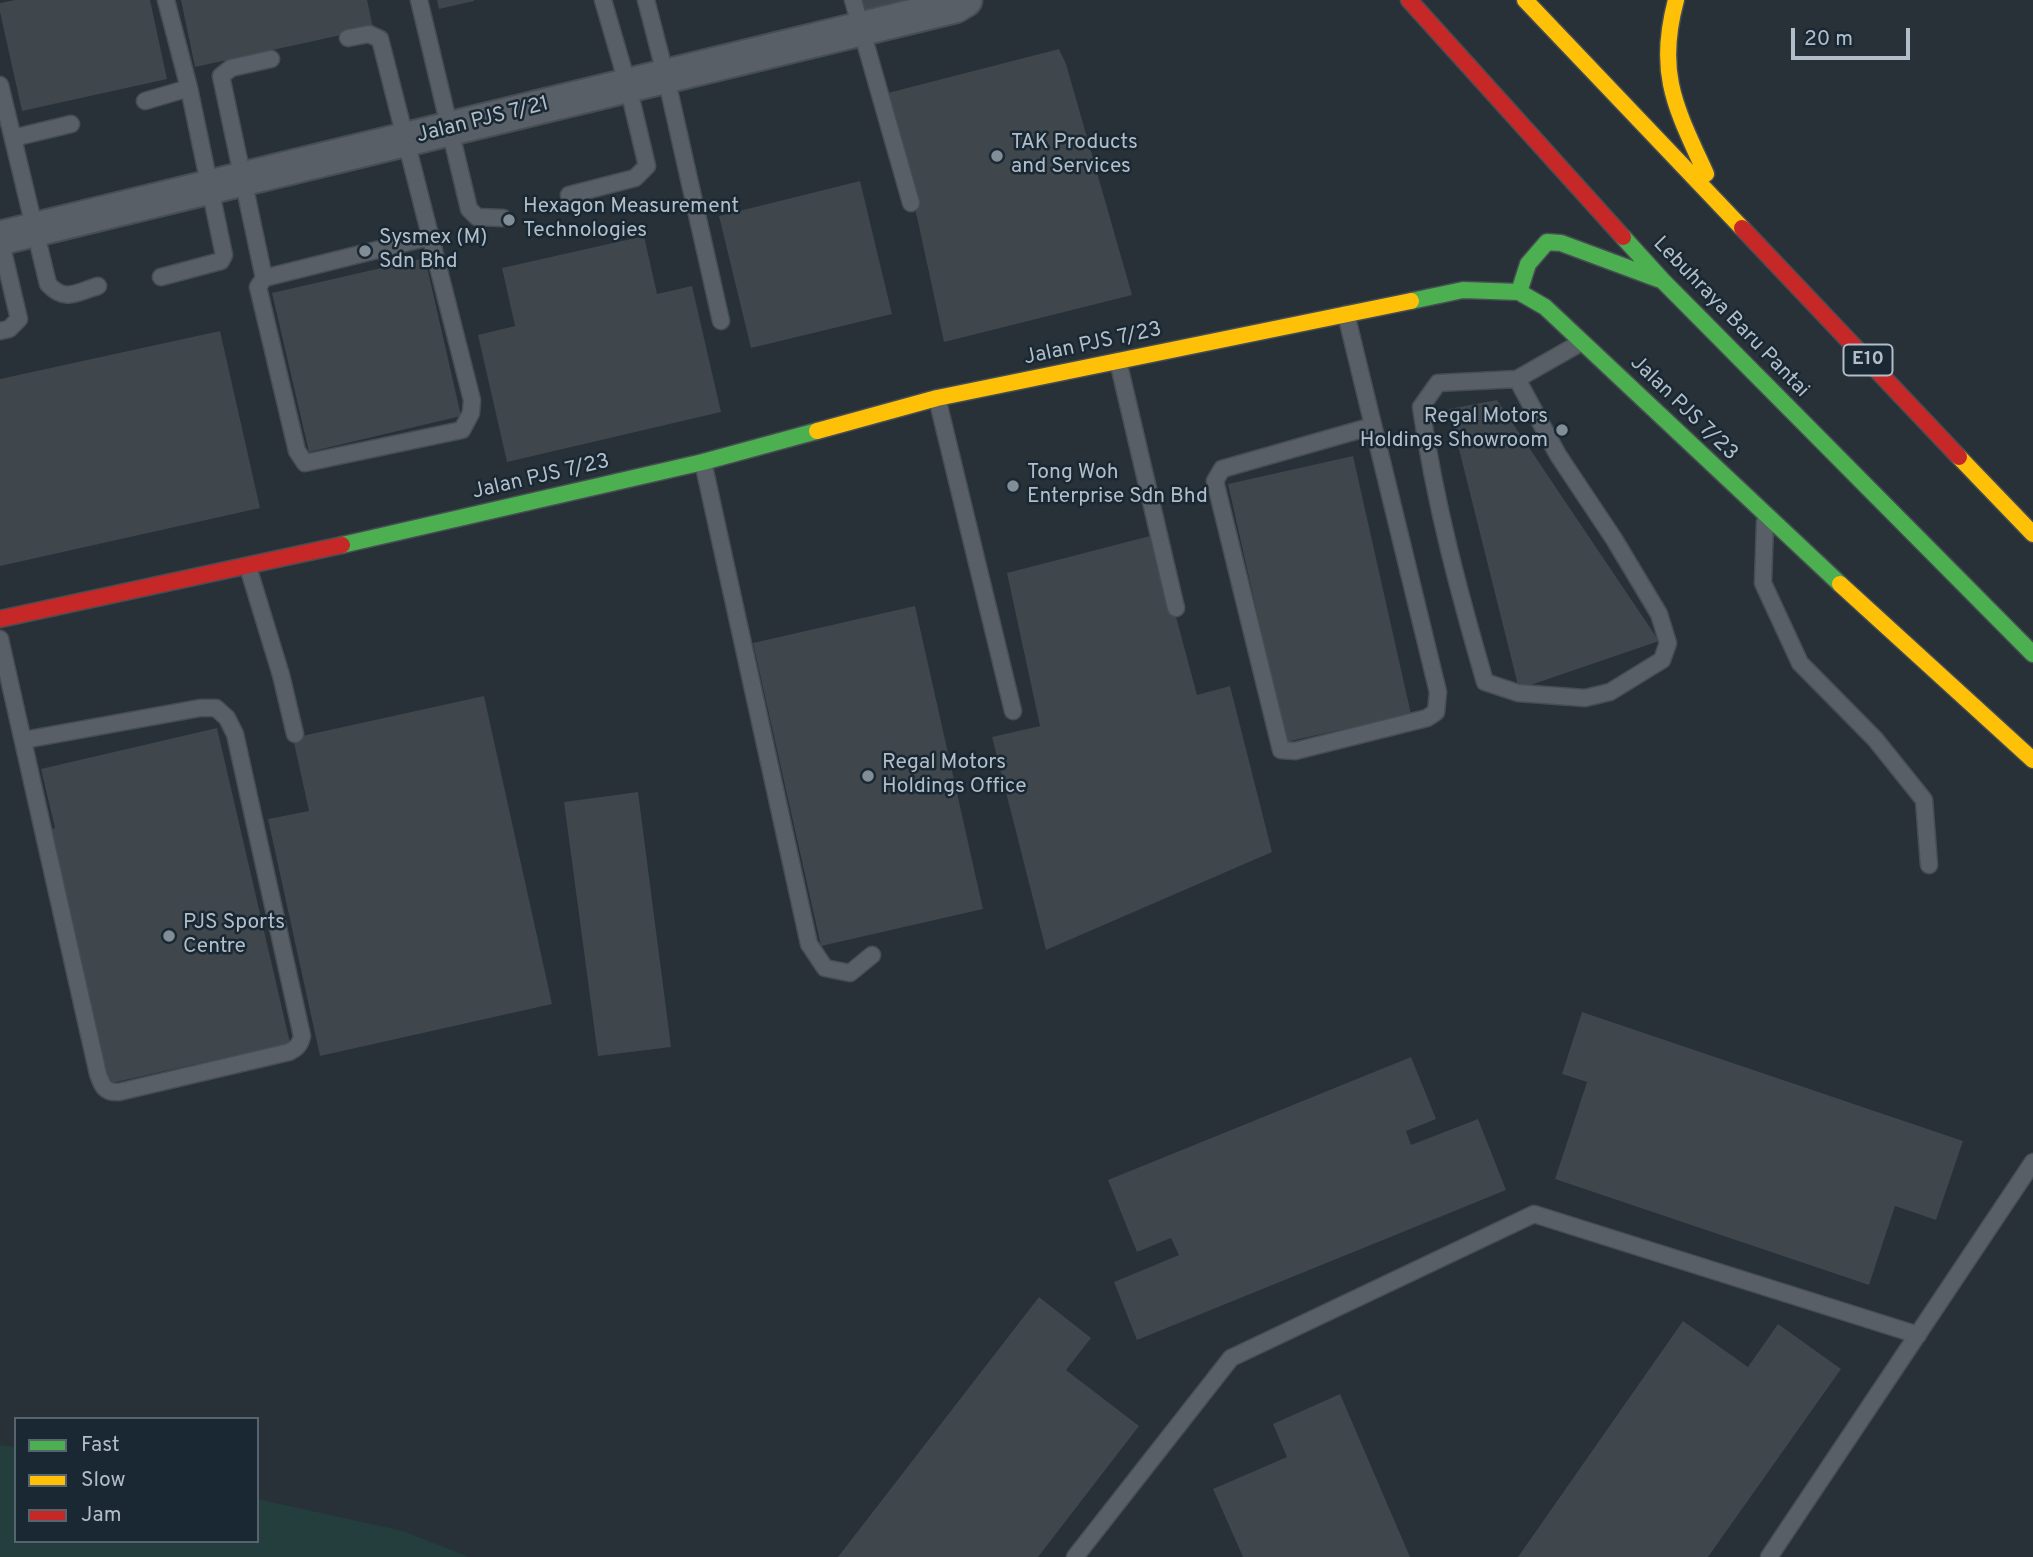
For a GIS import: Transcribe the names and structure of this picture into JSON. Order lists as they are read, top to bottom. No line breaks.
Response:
{"streets":{"main road":["Lebuhraya Baru Pantai","Jalan PJS 7/23","E10"],"street":["Jalan PJS 7/21"]},"places":["TAK Products and Services","Hexagon Measurement Technologies","Sysmex (M) Sdn Bhd","Regal Motors Holdings Showroom","Tong Woh Enterprise Sdn Bhd","Regal Motors Holdings Office","PJS Sports Centre"],"legend":["Fast","Slow","Jam"],"scale_bar":"20 m"}
